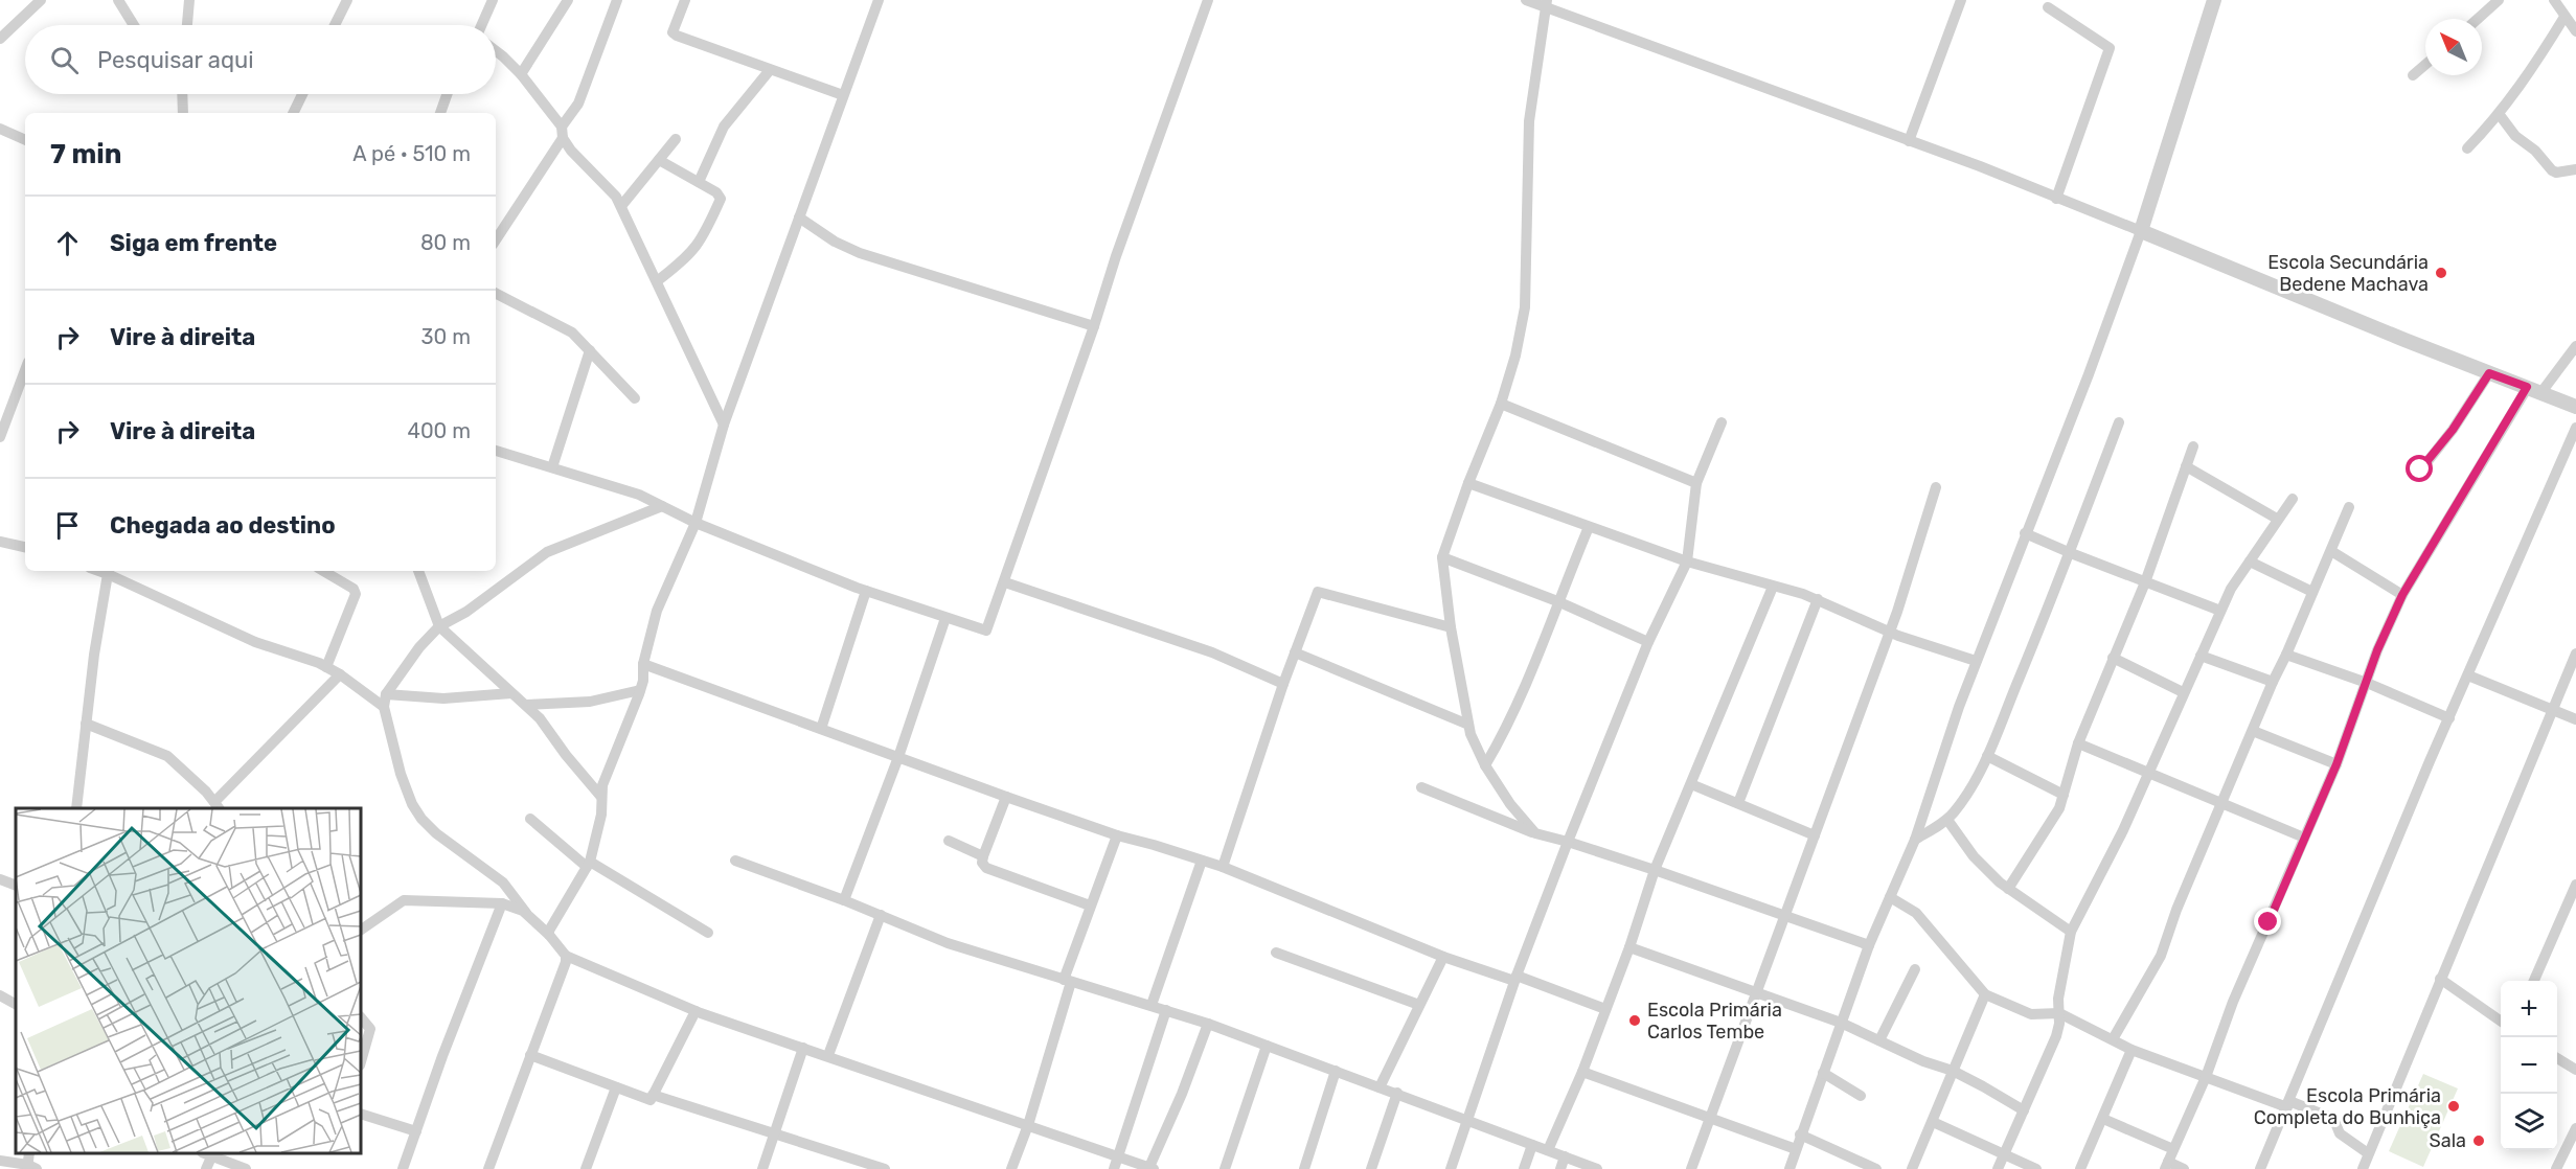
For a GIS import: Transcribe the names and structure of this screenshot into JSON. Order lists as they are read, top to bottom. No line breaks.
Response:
{"places":["Escola Secundária Bedene Machava","Escola Primária Carlos Tembe","Escola Primária Completa do Bunhiça","Sala"],"north":"top left","page":{"search":"Pesquisar aqui","heading":["7 min","A pé · 510 m"],"list":[["Siga em frente","80 m"],["Vire à direita","30 m"],["Vire à direita","400 m"],"Chegada ao destino"],"map_buttons":["+","−"]}}
